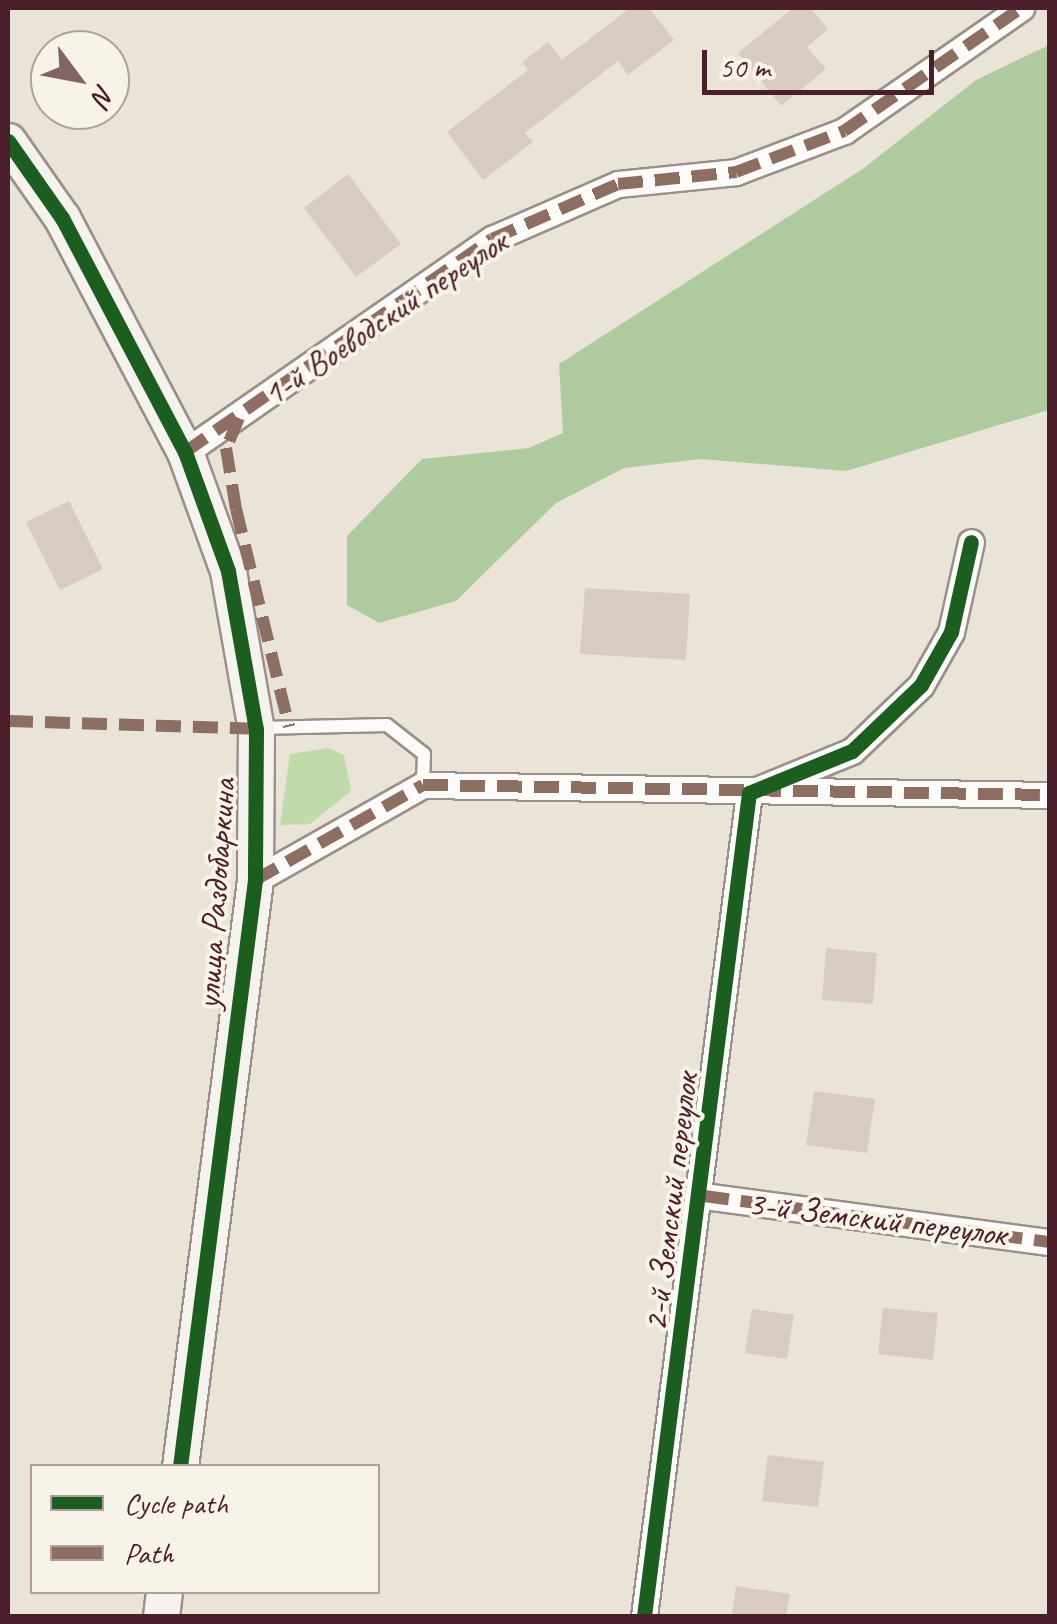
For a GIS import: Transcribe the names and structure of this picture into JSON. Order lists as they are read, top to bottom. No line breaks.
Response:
{"streets":{"street":["1-й Воеводский переулок","улица Раздобаркина","2-й Земский переулок","3-й Земский переулок"]},"crossings":[["1-й Воеводский переулок","улица Раздобаркина"],["2-й Земский переулок","3-й Земский переулок"]],"legend":["Cycle path","Path"],"scale_bar":"50 m","north":"bottom right"}
